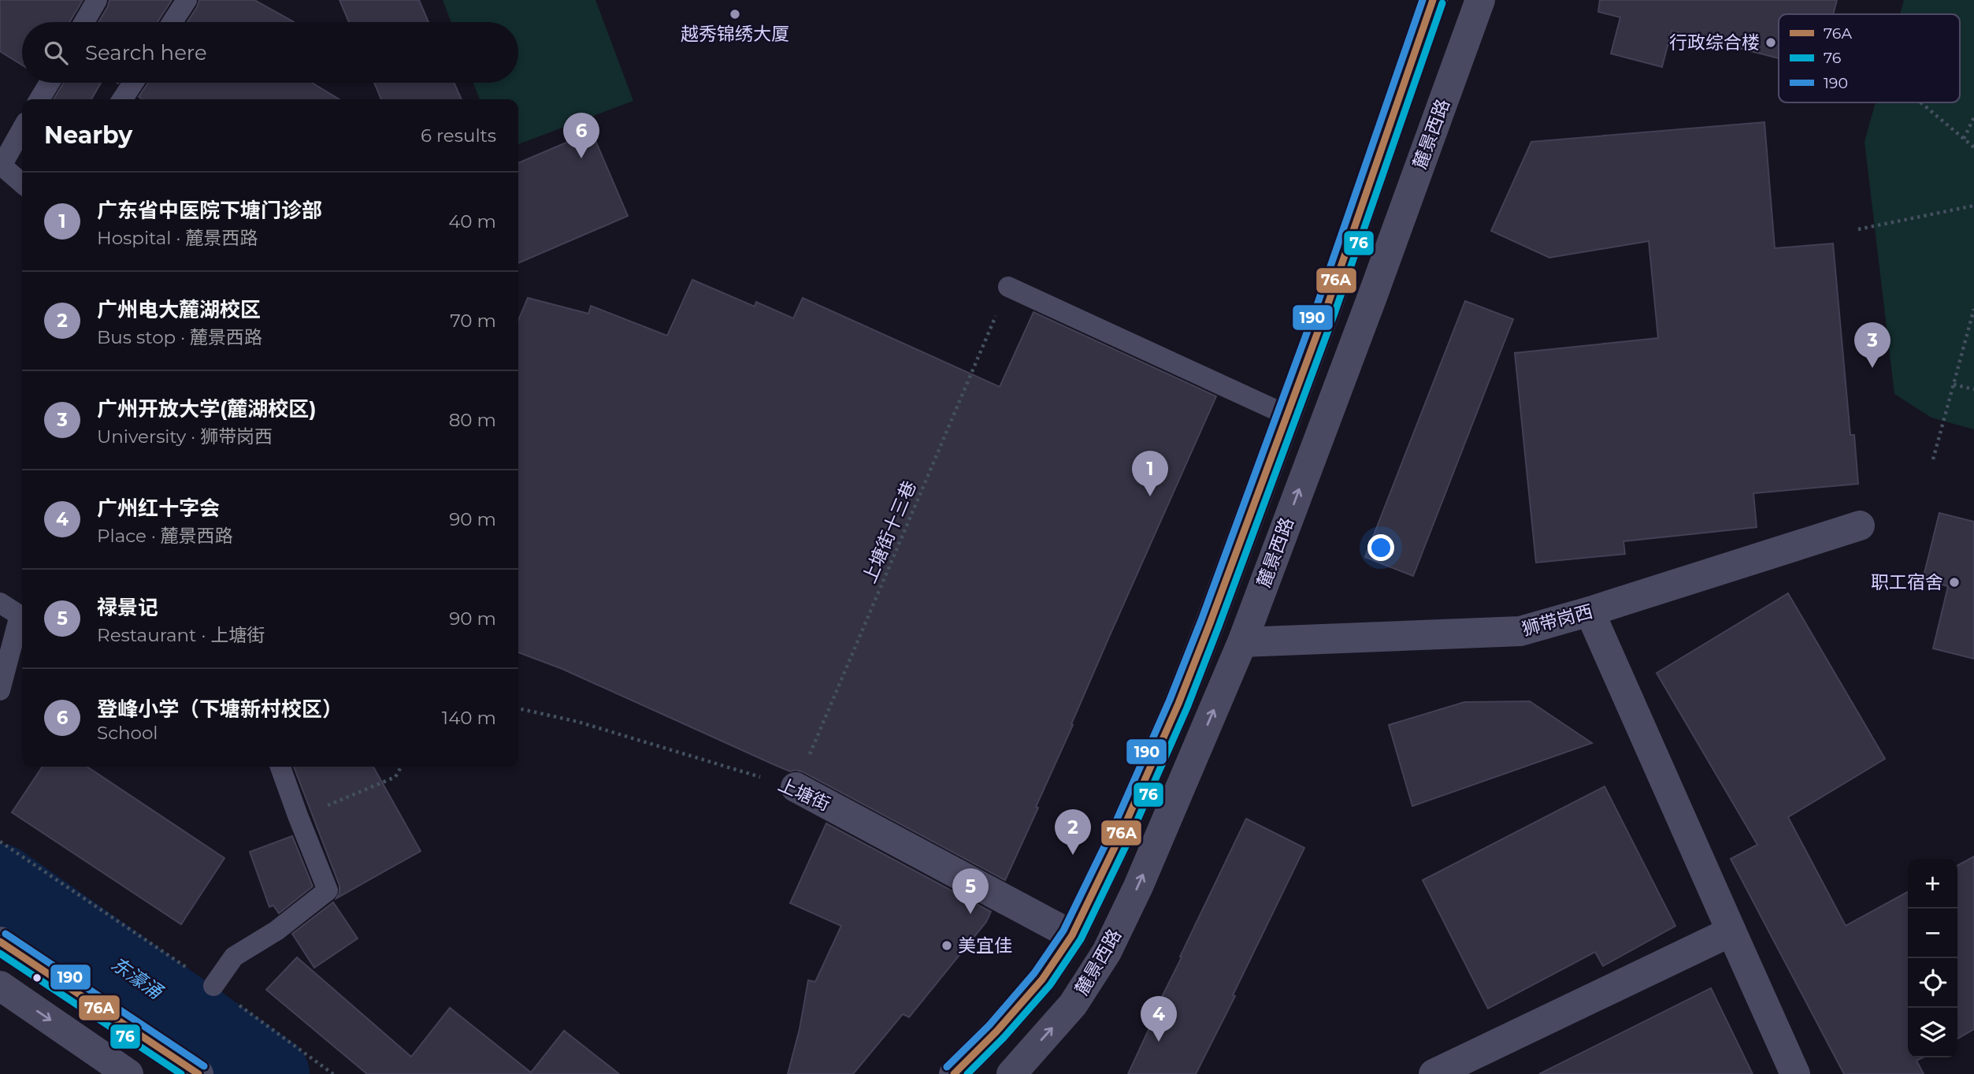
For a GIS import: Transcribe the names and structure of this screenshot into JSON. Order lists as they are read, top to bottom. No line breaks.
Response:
{"streets":{"street":["麓景西路","狮带岗西","上塘街"],"path":["上塘街十三巷"]},"crossings":[["麓景西路","狮带岗西"],["麓景西路","上塘街"],["上塘街十三巷","上塘街"]],"water":["东濠涌"],"places":["越秀锦绣大厦","行政综合楼","职工宿舍","美宜佳"],"lines":["transit line 76A","transit line 190","transit line 76"],"legend":["76A","76","190"],"page":{"search":"Search here","heading":["Nearby","6 results"],"pins":["6","3","1","2","5","4"],"list":[{"mark":"1","name":"广东省中医院下塘门诊部","note":"Hospital · 麓景西路","value":"40 m"},{"mark":"2","name":"广州电大麓湖校区","note":"Bus stop · 麓景西路","value":"70 m"},{"mark":"3","name":"广州开放大学(麓湖校区)","note":"University · 狮带岗西","value":"80 m"},{"mark":"4","name":"广州红十字会","note":"Place · 麓景西路","value":"90 m"},{"mark":"5","name":"禄景记","note":"Restaurant · 上塘街","value":"90 m"},{"mark":"6","name":"登峰小学（下塘新村校区）","note":"School","value":"140 m"}],"map_buttons":["+","−"]}}
